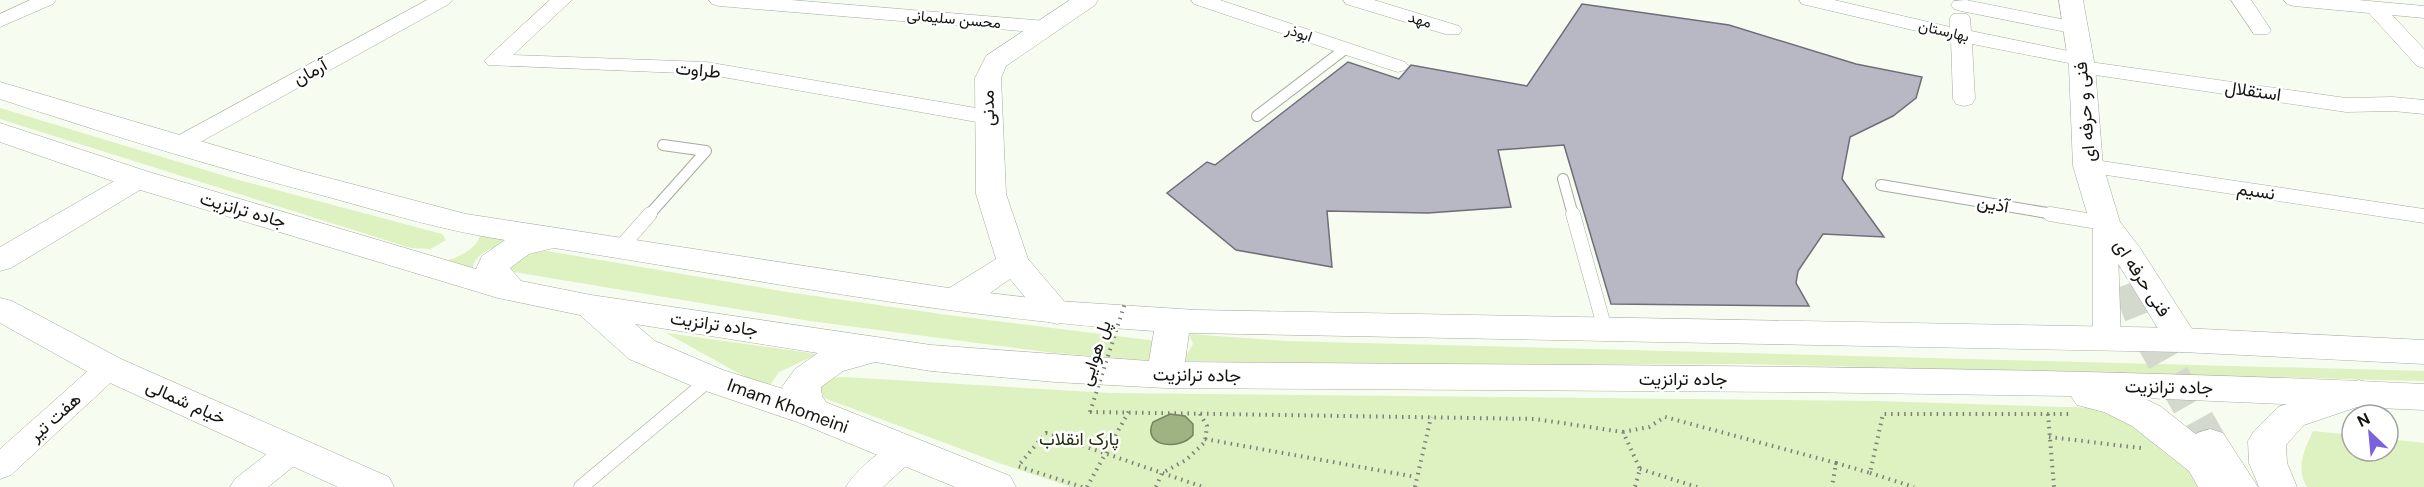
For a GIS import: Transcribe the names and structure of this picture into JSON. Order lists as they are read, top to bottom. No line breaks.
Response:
{"streets":{"main road":["جاده ترانزیت","Imam Khomeini"],"street":["محسن سلیمانی","مهد","بهارستان","ابوذر","طراوت","آرمان","استقلال","مدنی","فنی و حرفه ای","نسيم","فنی حرفه ای","خیام شمالی","هفت تير"],"lane":["آذین"],"path":["پل هوایی"]},"crossings":[["محسن سلیمانی","مدنی"],["بهارستان","استقلال"],["بهارستان","فنی و حرفه ای"],["طراوت","مدنی"],["استقلال","فنی و حرفه ای"],["فنی و حرفه ای","نسيم"],["فنی و حرفه ای","آذین"],["فنی و حرفه ای","فنی حرفه ای"],["آذین","فنی حرفه ای"],["جاده ترانزیت","Imam Khomeini"],["خیام شمالی","هفت تير"]],"parks":["پارک انقلاب"],"north":"top left"}
